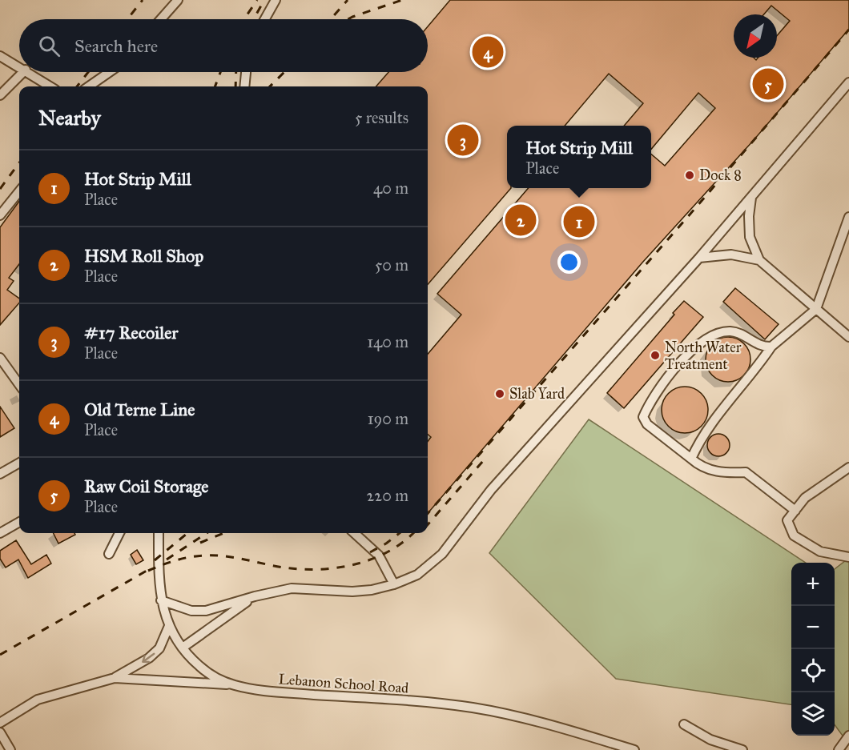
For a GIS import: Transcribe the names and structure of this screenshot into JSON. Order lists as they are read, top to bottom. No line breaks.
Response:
{"streets":{"street":["Lebanon School Road"]},"places":["Dock 8","North Water Treatment","Slab Yard"],"north":"bottom left","page":{"search":"Search here","pins":["4","5","3","2","1"],"heading":["Nearby","5 results"],"popup":["Hot Strip Mill","Place"],"list":[{"mark":"1","name":"Hot Strip Mill","note":"Place","value":"40 m"},{"mark":"2","name":"HSM Roll Shop","note":"Place","value":"50 m"},{"mark":"3","name":"#17 Recoiler","note":"Place","value":"140 m"},{"mark":"4","name":"Old Terne Line","note":"Place","value":"190 m"},{"mark":"5","name":"Raw Coil Storage","note":"Place","value":"220 m"}],"map_buttons":["+","−"]}}
